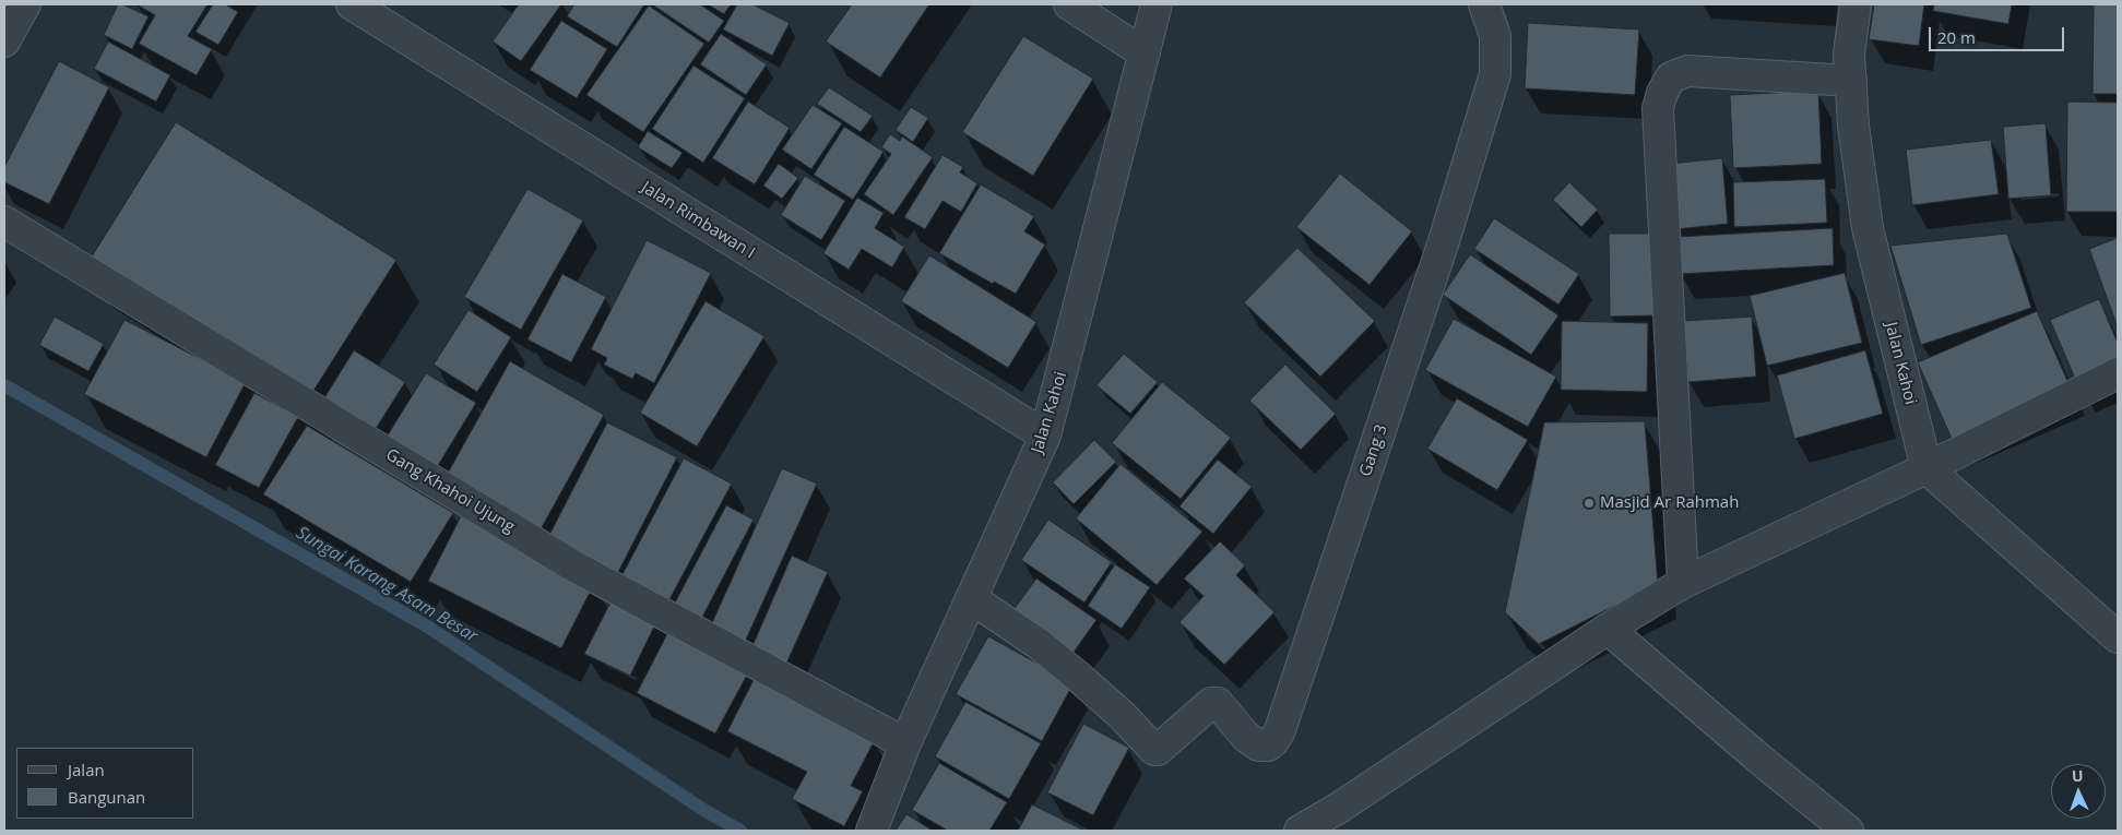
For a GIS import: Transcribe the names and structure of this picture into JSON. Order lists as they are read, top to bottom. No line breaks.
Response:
{"streets":{"street":["Jalan Rimbawan I","Jalan Kahoi","Gang 3","Gang Khahoi Ujung"]},"crossings":[["Jalan Rimbawan I","Jalan Kahoi"],["Jalan Kahoi","Gang 3"],["Jalan Kahoi","Gang Khahoi Ujung"]],"water":["Sungai Karang Asam Besar"],"places":["Masjid Ar Rahmah"],"legend":["Jalan","Bangunan"],"scale_bar":"20 m","north":"top"}
